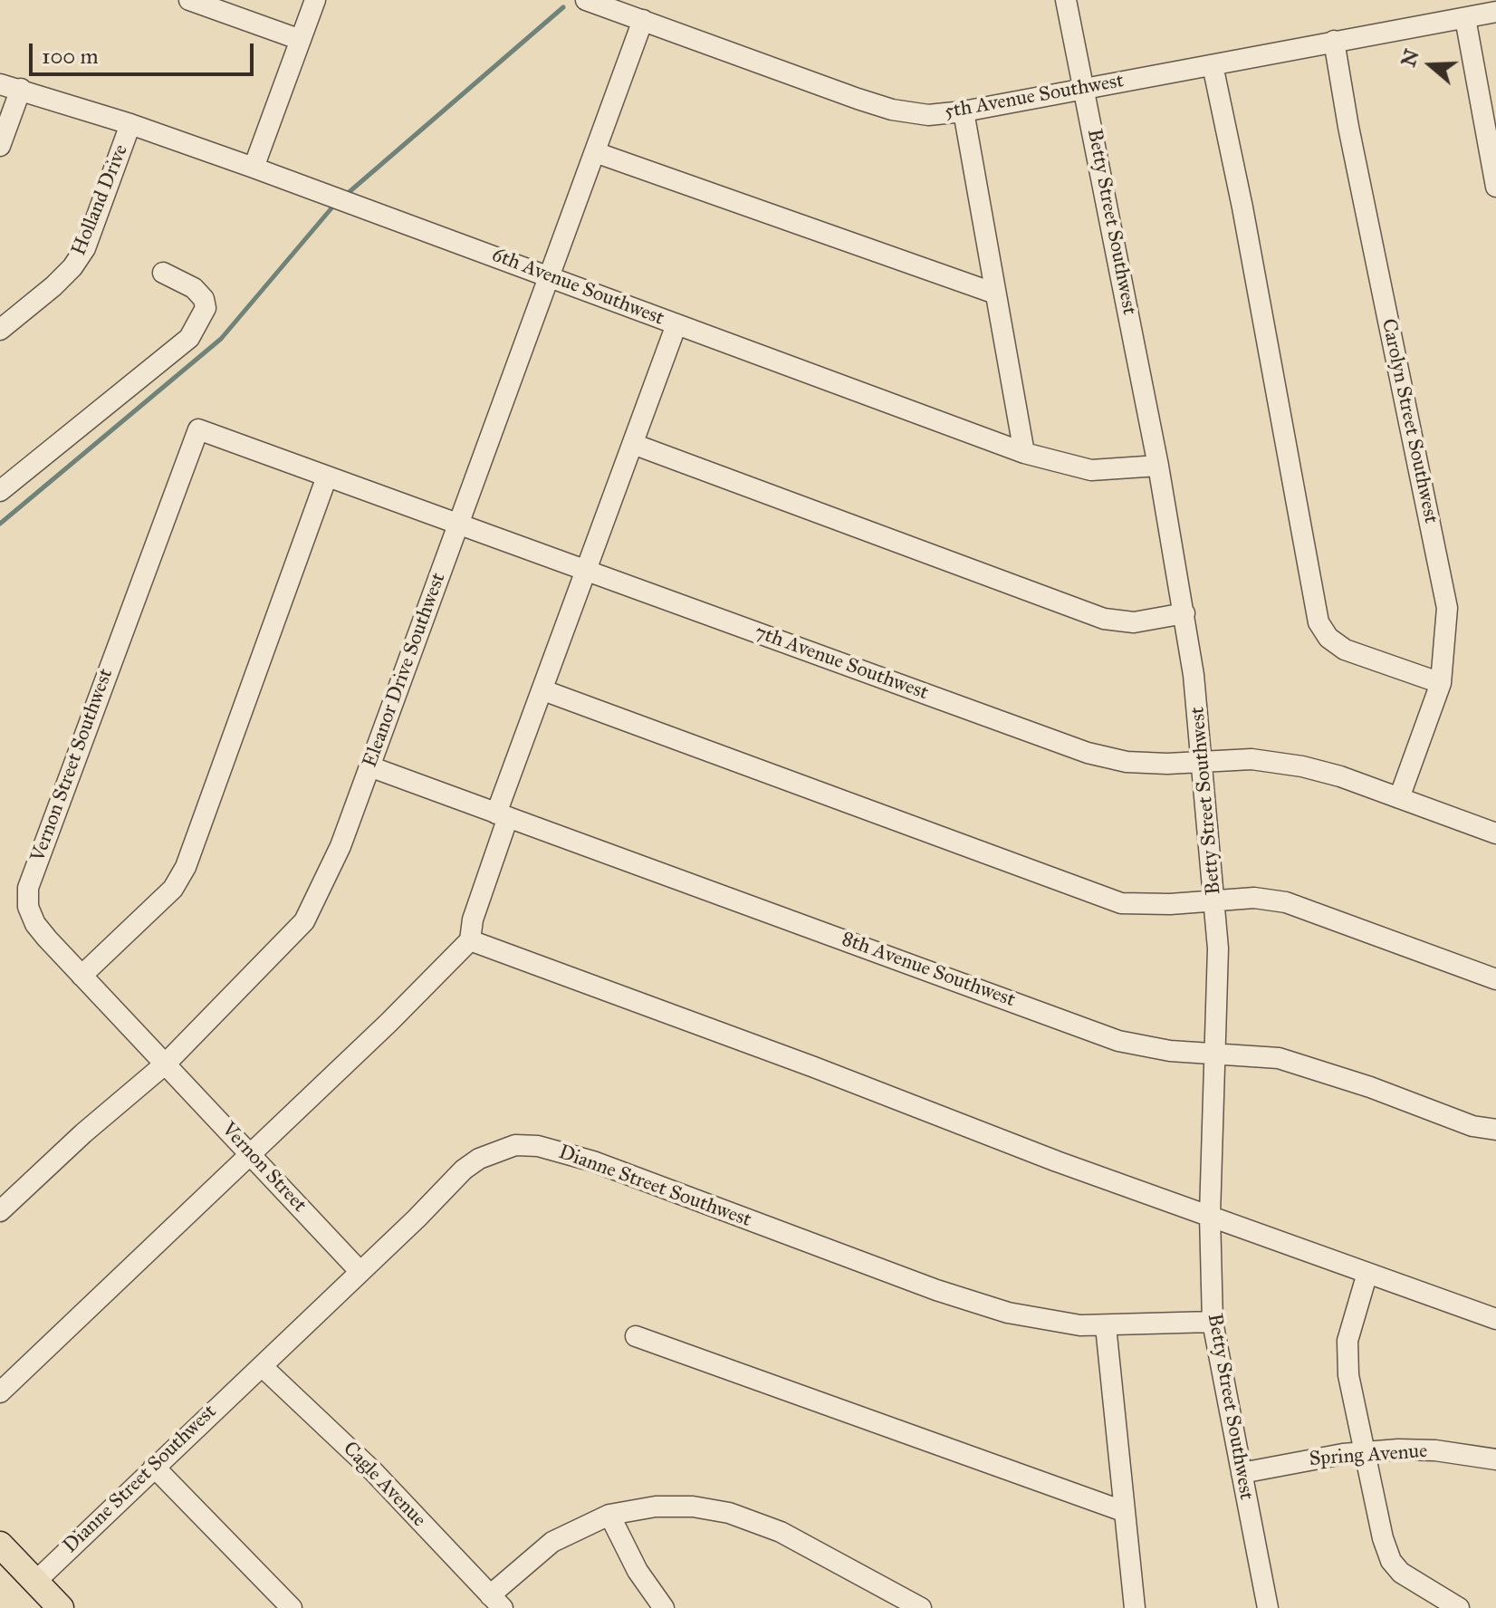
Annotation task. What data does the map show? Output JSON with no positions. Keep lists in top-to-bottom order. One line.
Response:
{"streets":{"street":["5th Avenue Southwest","Holland Drive","Betty Street Southwest","6th Avenue Southwest","Carolyn Street Southwest","7th Avenue Southwest","Eleanor Drive Southwest","Vernon Street Southwest","8th Avenue Southwest","Vernon Street","Dianne Street Southwest","Spring Avenue","Cagle Avenue"]},"crossings":[["5th Avenue Southwest","Betty Street Southwest"],["5th Avenue Southwest","Carolyn Street Southwest"],["5th Avenue Southwest","Eleanor Drive Southwest"],["Holland Drive","6th Avenue Southwest"],["Betty Street Southwest","6th Avenue Southwest"],["Betty Street Southwest","7th Avenue Southwest"],["Betty Street Southwest","8th Avenue Southwest"],["Betty Street Southwest","Dianne Street Southwest"],["Betty Street Southwest","Spring Avenue"],["6th Avenue Southwest","Eleanor Drive Southwest"],["Carolyn Street Southwest","7th Avenue Southwest"],["7th Avenue Southwest","Eleanor Drive Southwest"],["7th Avenue Southwest","Vernon Street Southwest"],["Eleanor Drive Southwest","Vernon Street Southwest"],["Eleanor Drive Southwest","8th Avenue Southwest"],["Eleanor Drive Southwest","Vernon Street"],["Vernon Street Southwest","Vernon Street"],["Vernon Street","Dianne Street Southwest"],["Dianne Street Southwest","Cagle Avenue"]],"scale_bar":"100 m","north":"left"}
